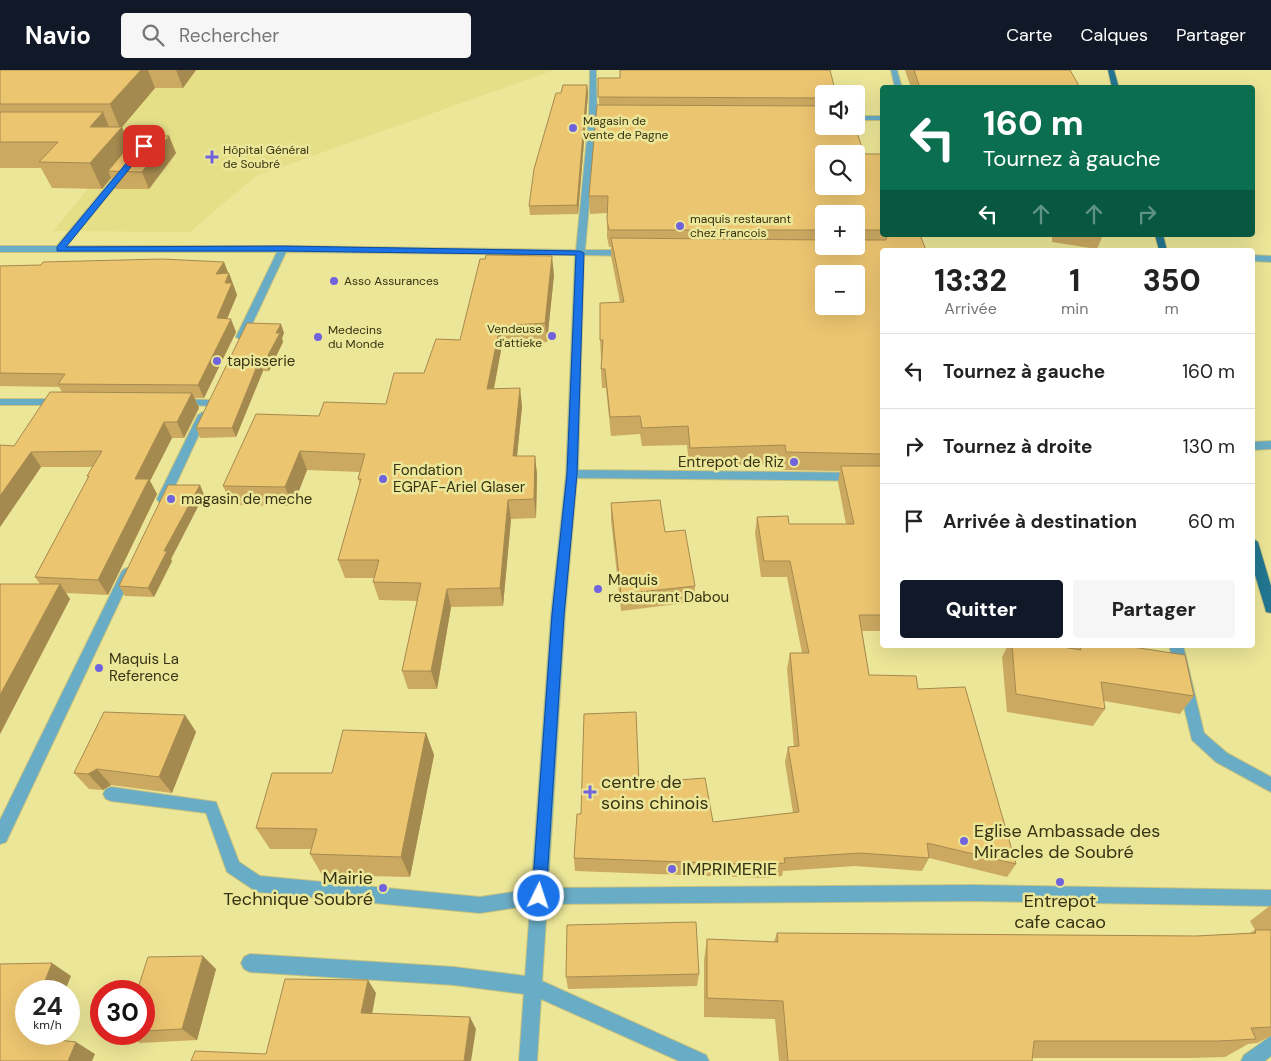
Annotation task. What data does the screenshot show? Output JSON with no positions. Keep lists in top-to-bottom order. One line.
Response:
{"places":{"other":["Magasin de vente de Pagne","maquis restaurant chez Francois","Asso Assurances","Vendeuse d'attieke","Medecins du Monde","tapisserie","Entrepot de Riz","Fondation EGPAF-Ariel Glaser","magasin de meche","Maquis restaurant Dabou","Maquis La Reference","Eglise Ambassade des Miracles de Soubré","IMPRIMERIE","Entrepot cafe cacao","Mairie Technique Soubré"],"health":["Hôpital Général de Soubré","centre de soins chinois"]},"page":{"header":"Navio","search":"Rechercher","nav":["Carte","Calques","Partager"],"map_buttons":["+","−"],"turn":["160 m","Tournez à gauche"],"eta":["13:32","Arrivée","1","min","350","m"],"list":[{"name":"Tournez à gauche","value":"160 m"},{"name":"Tournez à droite","value":"130 m"},{"name":"Arrivée à destination","value":"60 m"}],"buttons":["Quitter","Partager"],"speed":"24 km/h","limit":"30"}}
